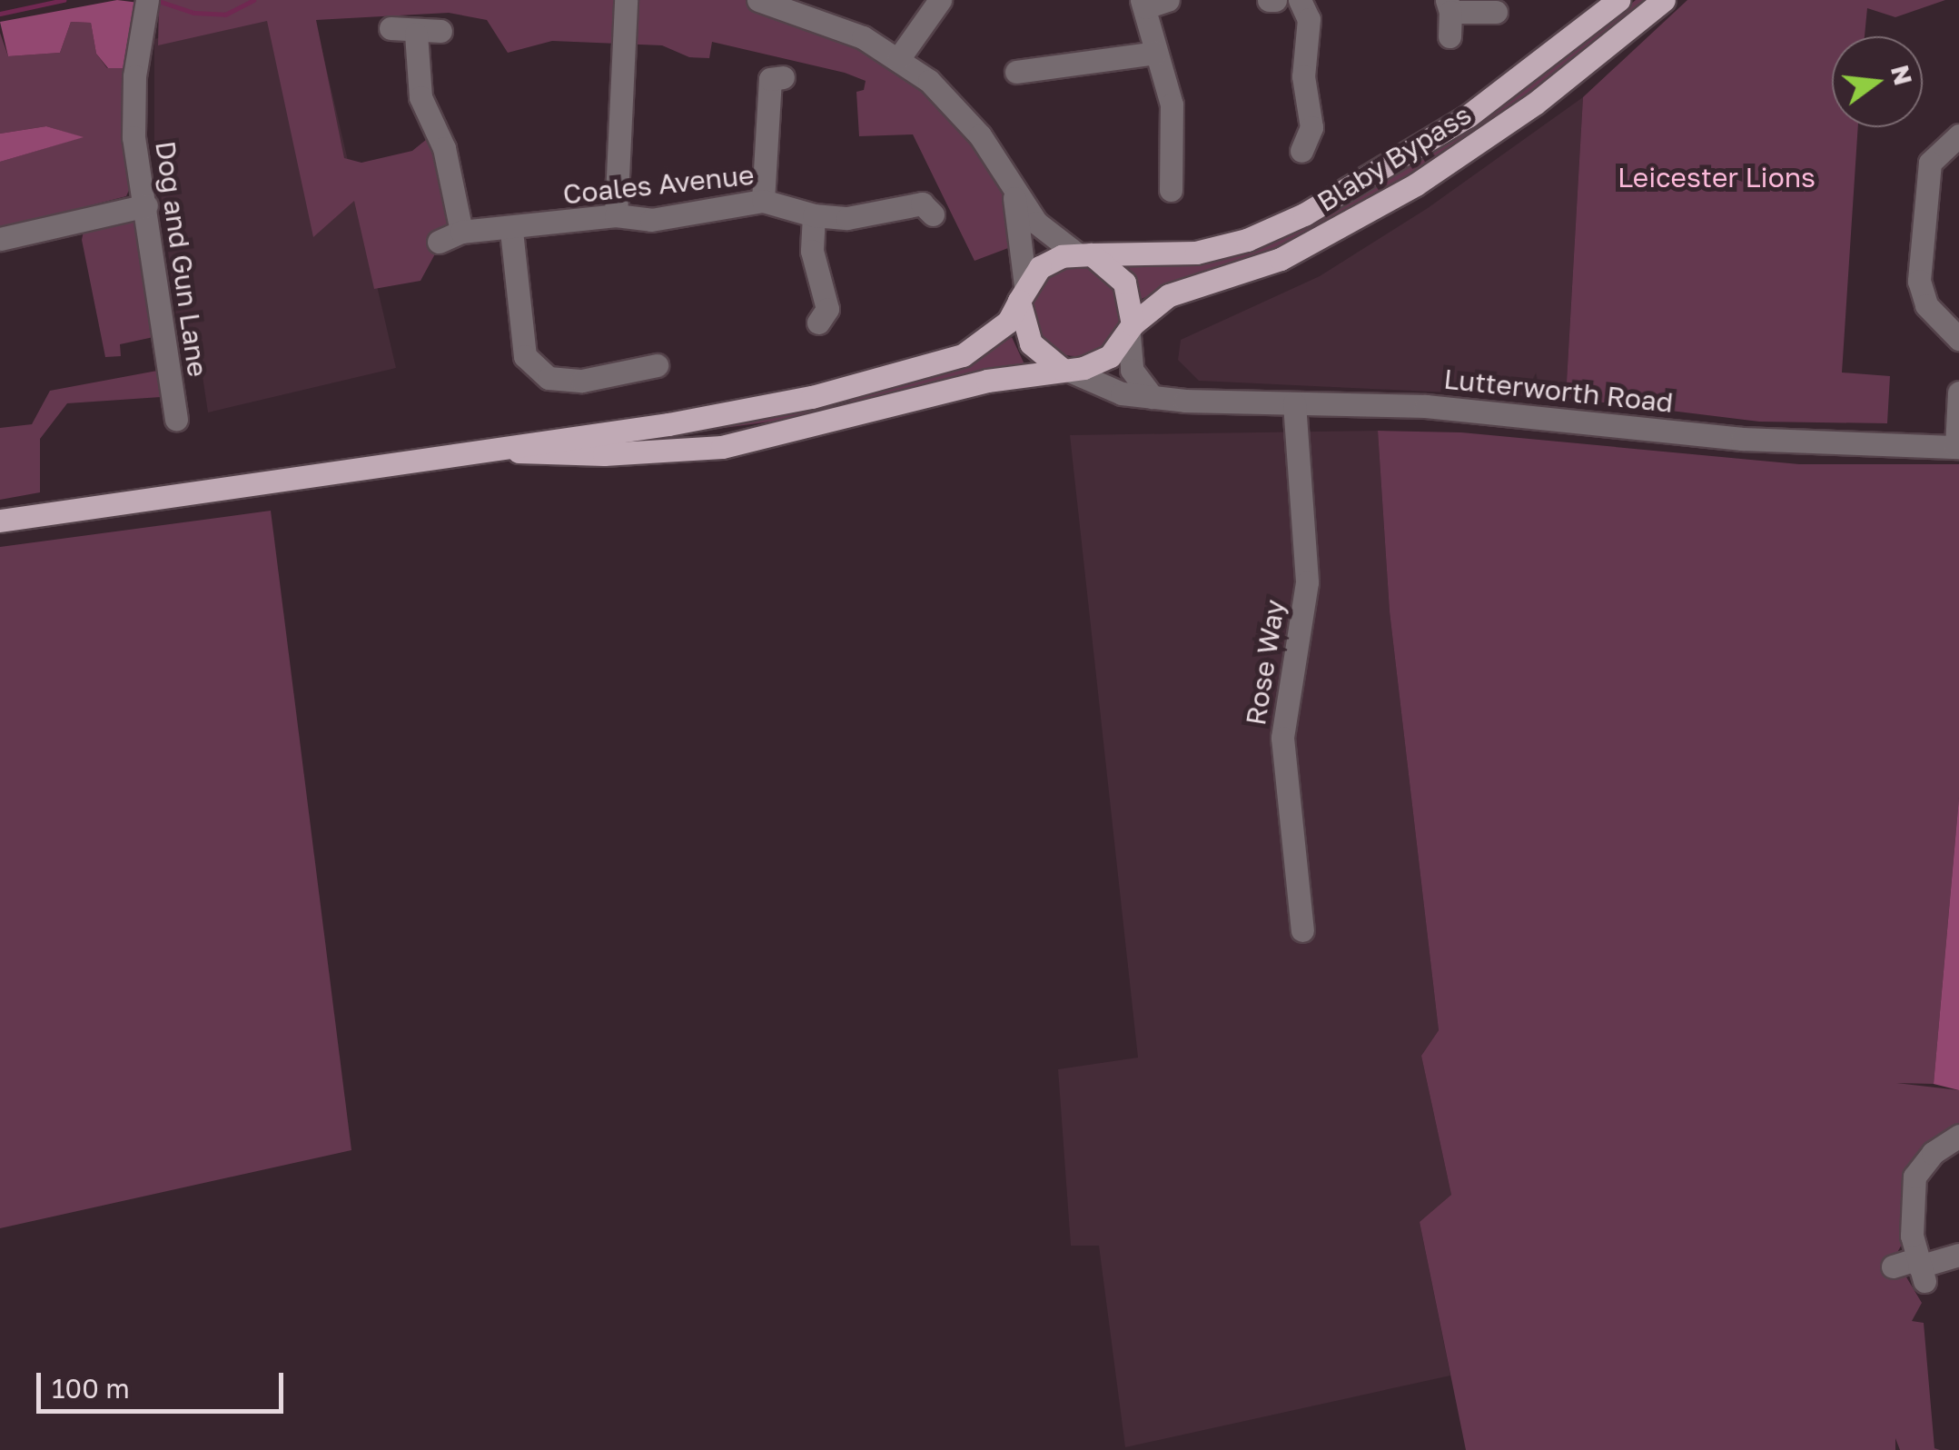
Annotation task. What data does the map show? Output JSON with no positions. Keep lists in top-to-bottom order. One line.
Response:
{"streets":{"main road":["Blaby Bypass"],"street":["Coales Avenue","Dog and Gun Lane","Lutterworth Road","Rose Way"]},"crossings":[["Blaby Bypass","Lutterworth Road"],["Lutterworth Road","Rose Way"]],"parks":["Leicester Lions"],"scale_bar":"100 m","north":"right"}
